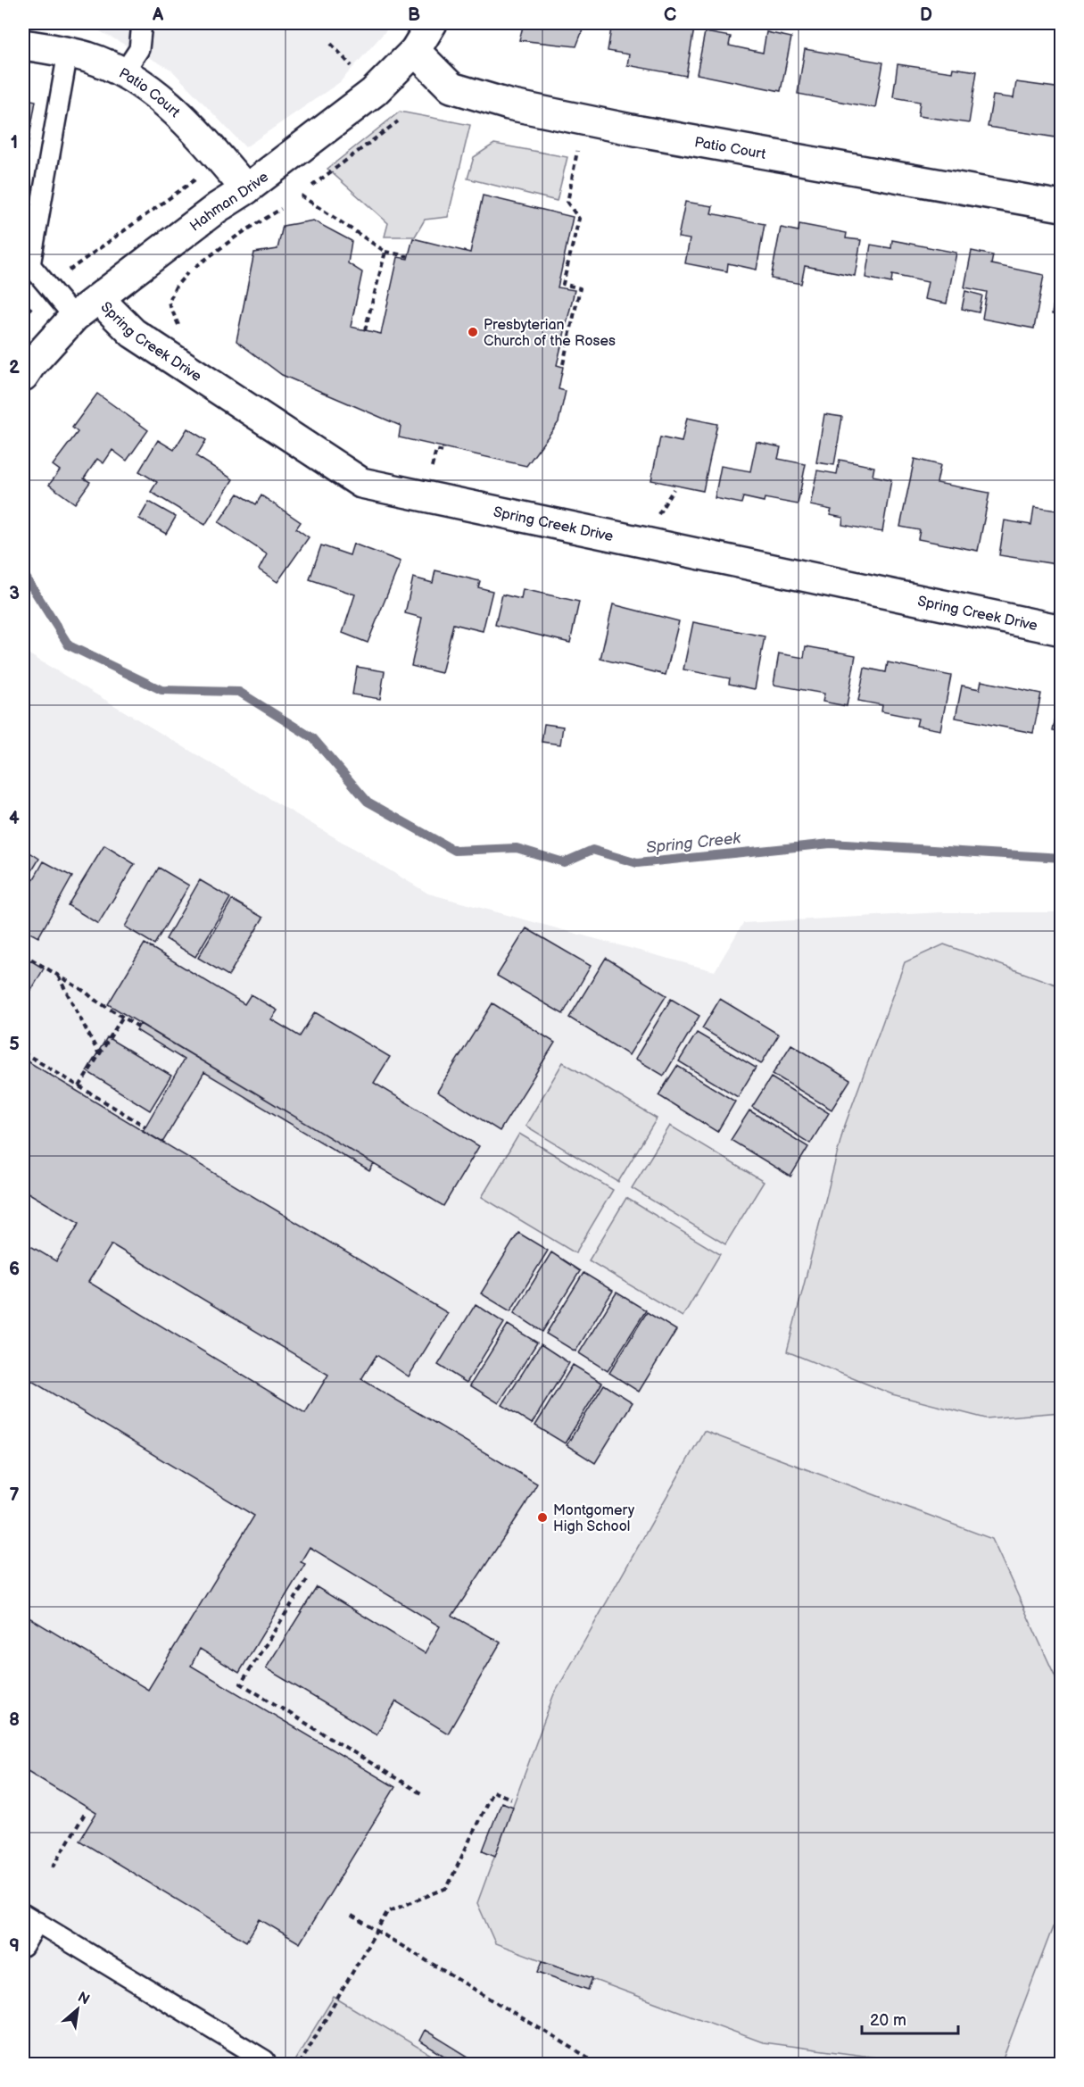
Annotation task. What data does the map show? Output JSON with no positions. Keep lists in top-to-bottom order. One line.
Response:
{"streets":{"street":["Patio Court","Hahman Drive","Spring Creek Drive"]},"crossings":[["Patio Court","Hahman Drive"],["Hahman Drive","Spring Creek Drive"]],"water":["Spring Creek"],"places":["Presbyterian Church of the Roses","Montgomery High School"],"scale_bar":"20 m","north":"top right","grid":{"columns":["A","B","C","D"],"rows":["1","2","3","4","5","6","7","8","9"]}}
